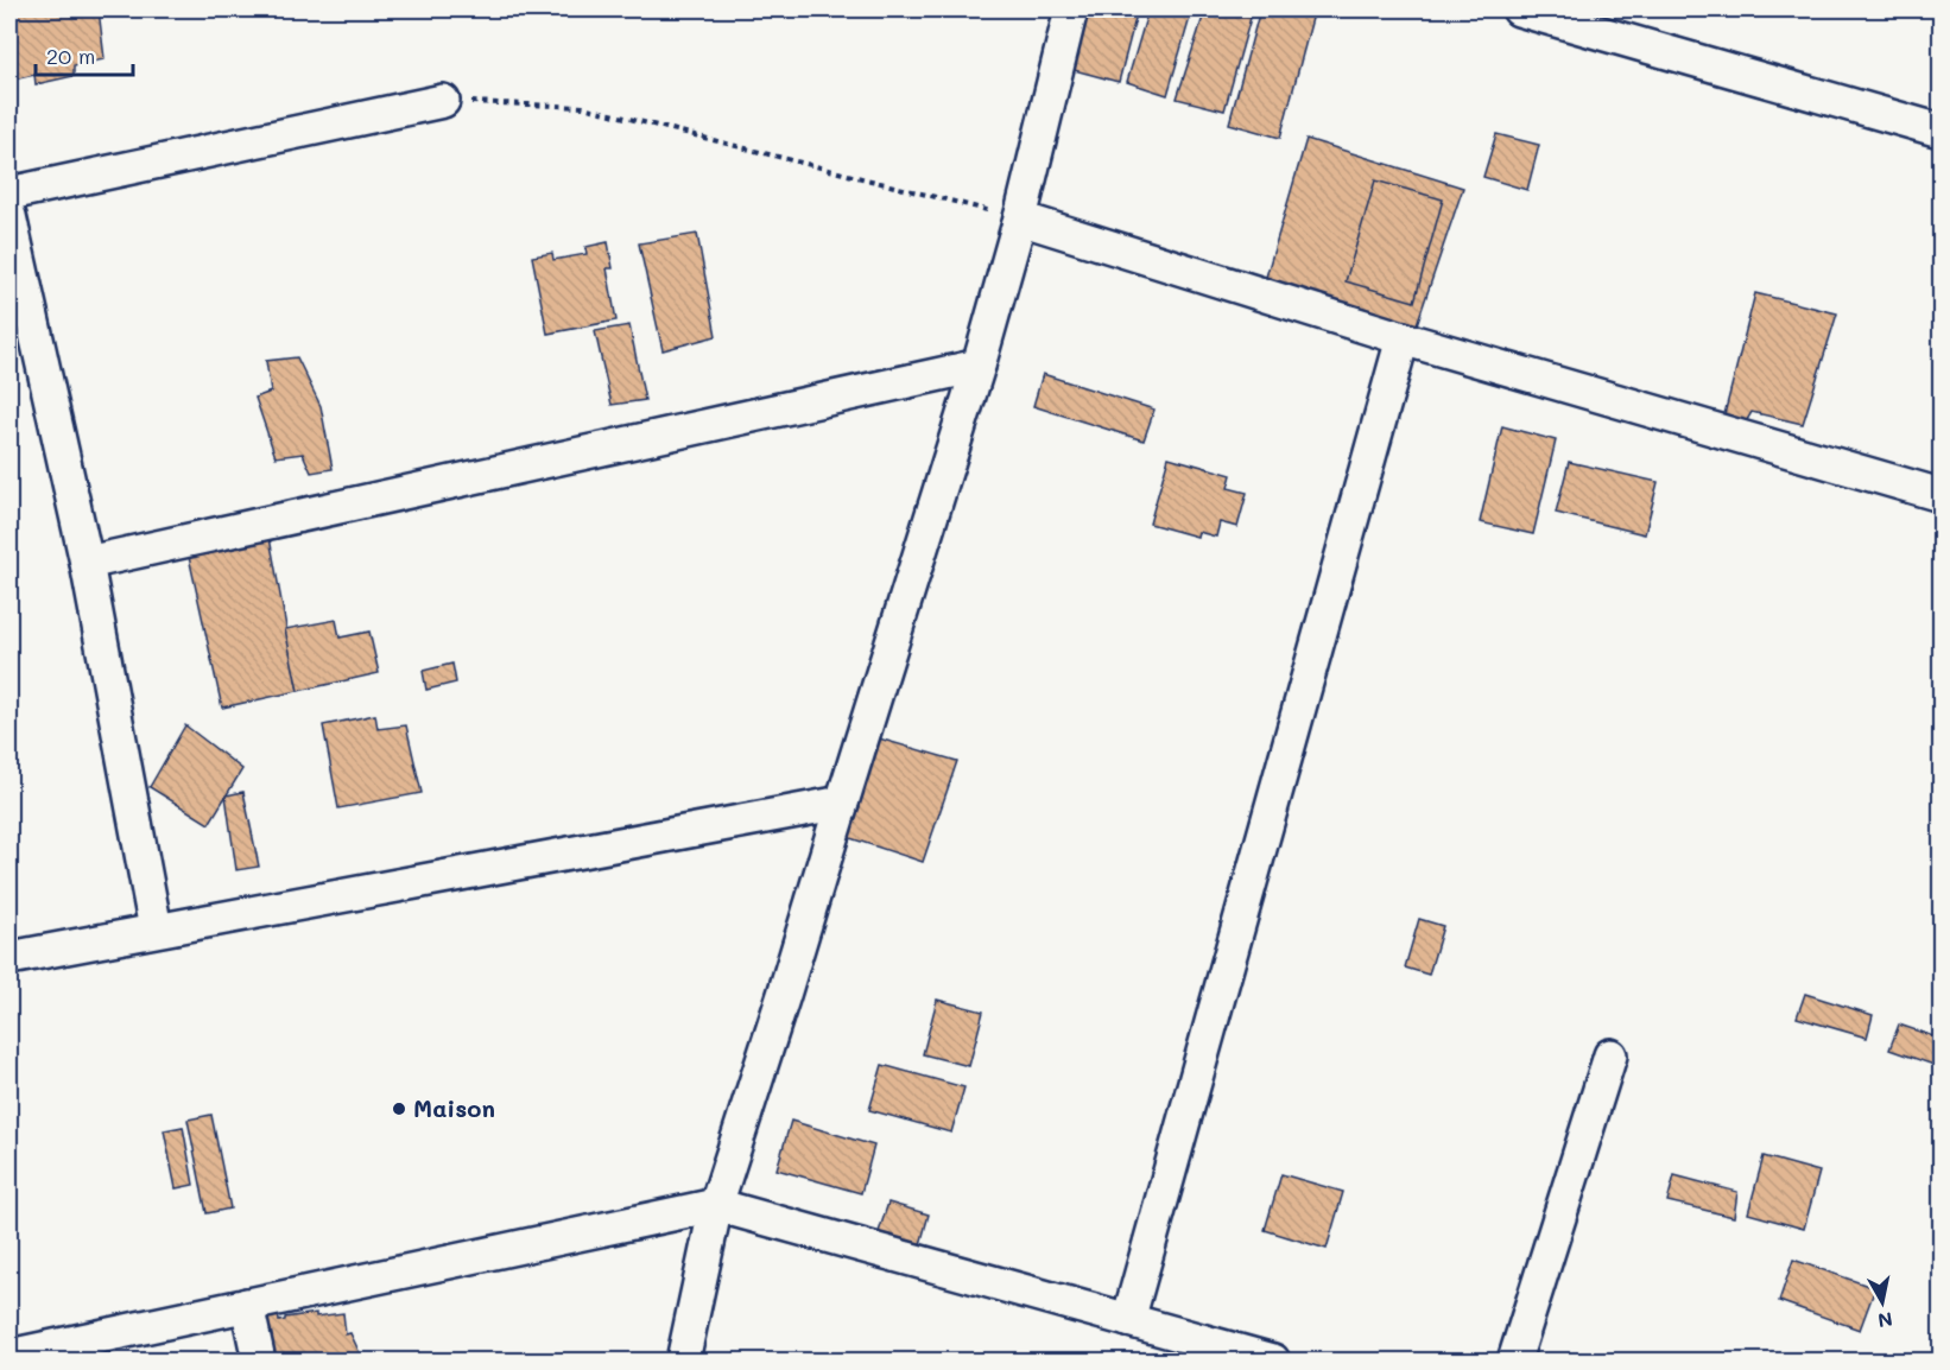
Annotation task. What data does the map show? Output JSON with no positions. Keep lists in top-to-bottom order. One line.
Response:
{"places":["Maison"],"scale_bar":"20 m","north":"bottom"}
